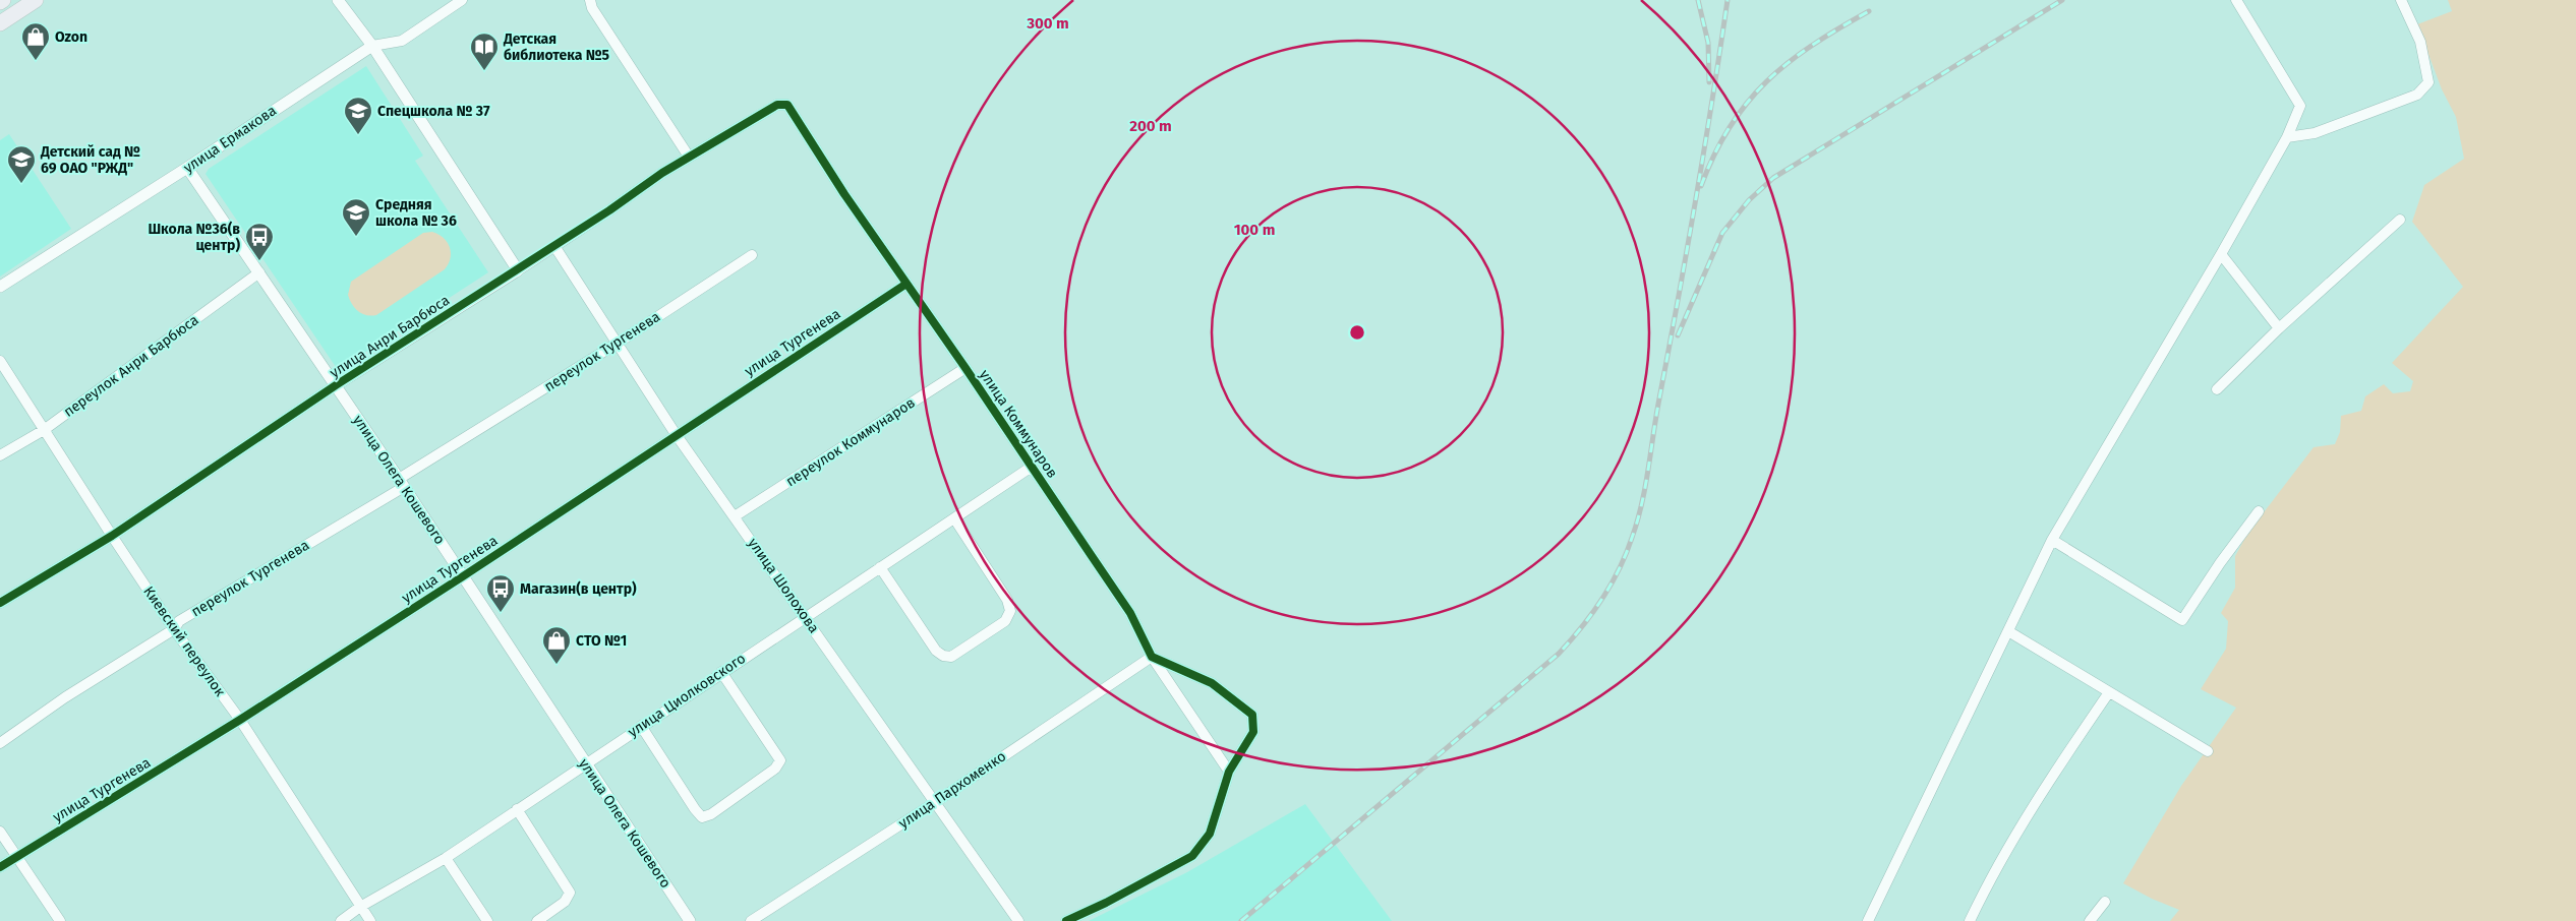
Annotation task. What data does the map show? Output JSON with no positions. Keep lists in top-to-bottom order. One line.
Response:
{"streets":{"street":["улица Ермакова","улица Анри Барбюса","улица Тургенева","переулок Тургенева","переулок Анри Барбюса","улица Коммунаров","переулок Коммунаров","улица Олега Кошевого","улица Шолохова","Киевский переулок","улица Циолковского","улица Пархоменко"]},"crossings":[["улица Ермакова","улица Олега Кошевого"],["улица Анри Барбюса","улица Коммунаров"],["улица Анри Барбюса","улица Олега Кошевого"],["улица Анри Барбюса","улица Шолохова"],["улица Анри Барбюса","Киевский переулок"],["улица Тургенева","улица Коммунаров"],["улица Тургенева","улица Олега Кошевого"],["улица Тургенева","улица Шолохова"],["улица Тургенева","Киевский переулок"],["переулок Тургенева","улица Олега Кошевого"],["переулок Тургенева","улица Шолохова"],["переулок Тургенева","Киевский переулок"],["переулок Анри Барбюса","улица Олега Кошевого"],["переулок Анри Барбюса","Киевский переулок"],["улица Коммунаров","переулок Коммунаров"],["улица Коммунаров","улица Циолковского"],["улица Коммунаров","улица Пархоменко"],["переулок Коммунаров","улица Шолохова"],["улица Олега Кошевого","улица Циолковского"],["улица Шолохова","улица Циолковского"],["улица Шолохова","улица Пархоменко"],["Киевский переулок","улица Циолковского"]],"places":{"shop":["Ozon","СТО №1"],"library":["Детская библиотека №5"],"school or university":["Спецшкола № 37","Детский сад № 69 ОАО \"РЖД\"","Средняя школа № 36"],"bus stop":["Школа №36(в центр)","Магазин(в центр)"]},"rings":["300 m","200 m","100 m"]}
